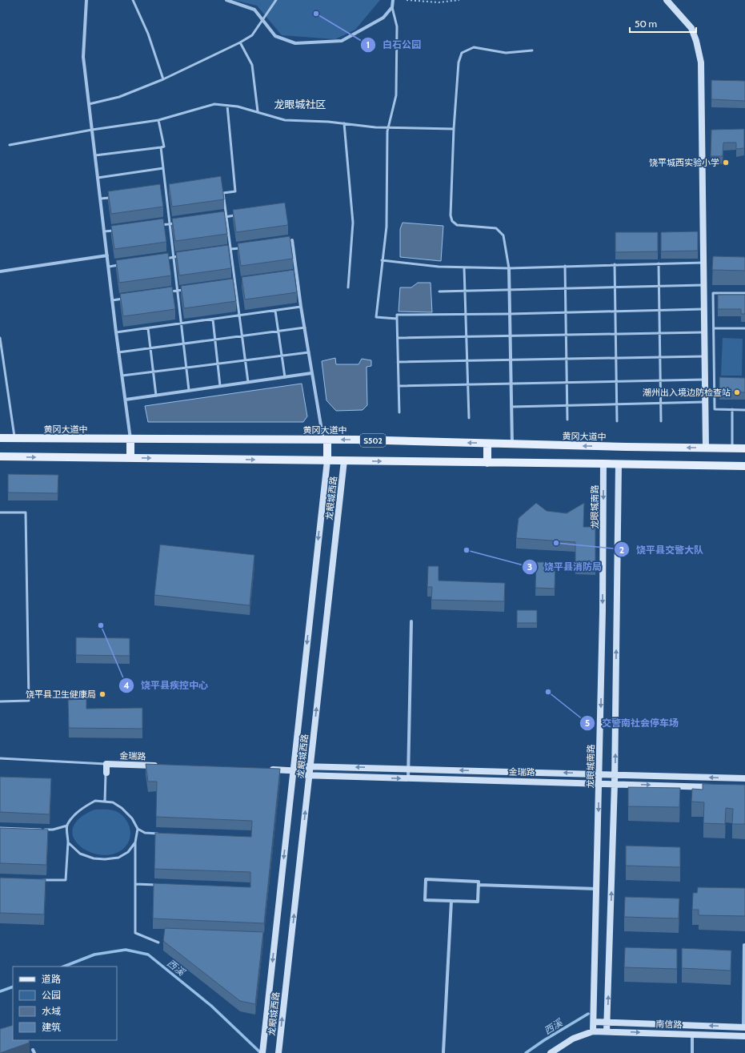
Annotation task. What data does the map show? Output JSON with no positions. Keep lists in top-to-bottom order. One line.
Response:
{"streets":{"main road":["黄冈大道中","S502","龙眼城西路","龙眼城南路","金瑞路","南信路"]},"crossings":[["龙眼城南路","金瑞路"],["龙眼城南路","南信路"]],"districts":["龙眼城社区"],"water":["西溪"],"places":["白石公园","饶平城西实验小学","潮州出入境边防检查站","饶平县交警大队","饶平县消防局","饶平县疾控中心","交警南社会停车场","饶平县卫生健康局"],"legend":["道路","公园","水域","建筑"],"scale_bar":"50 m"}
